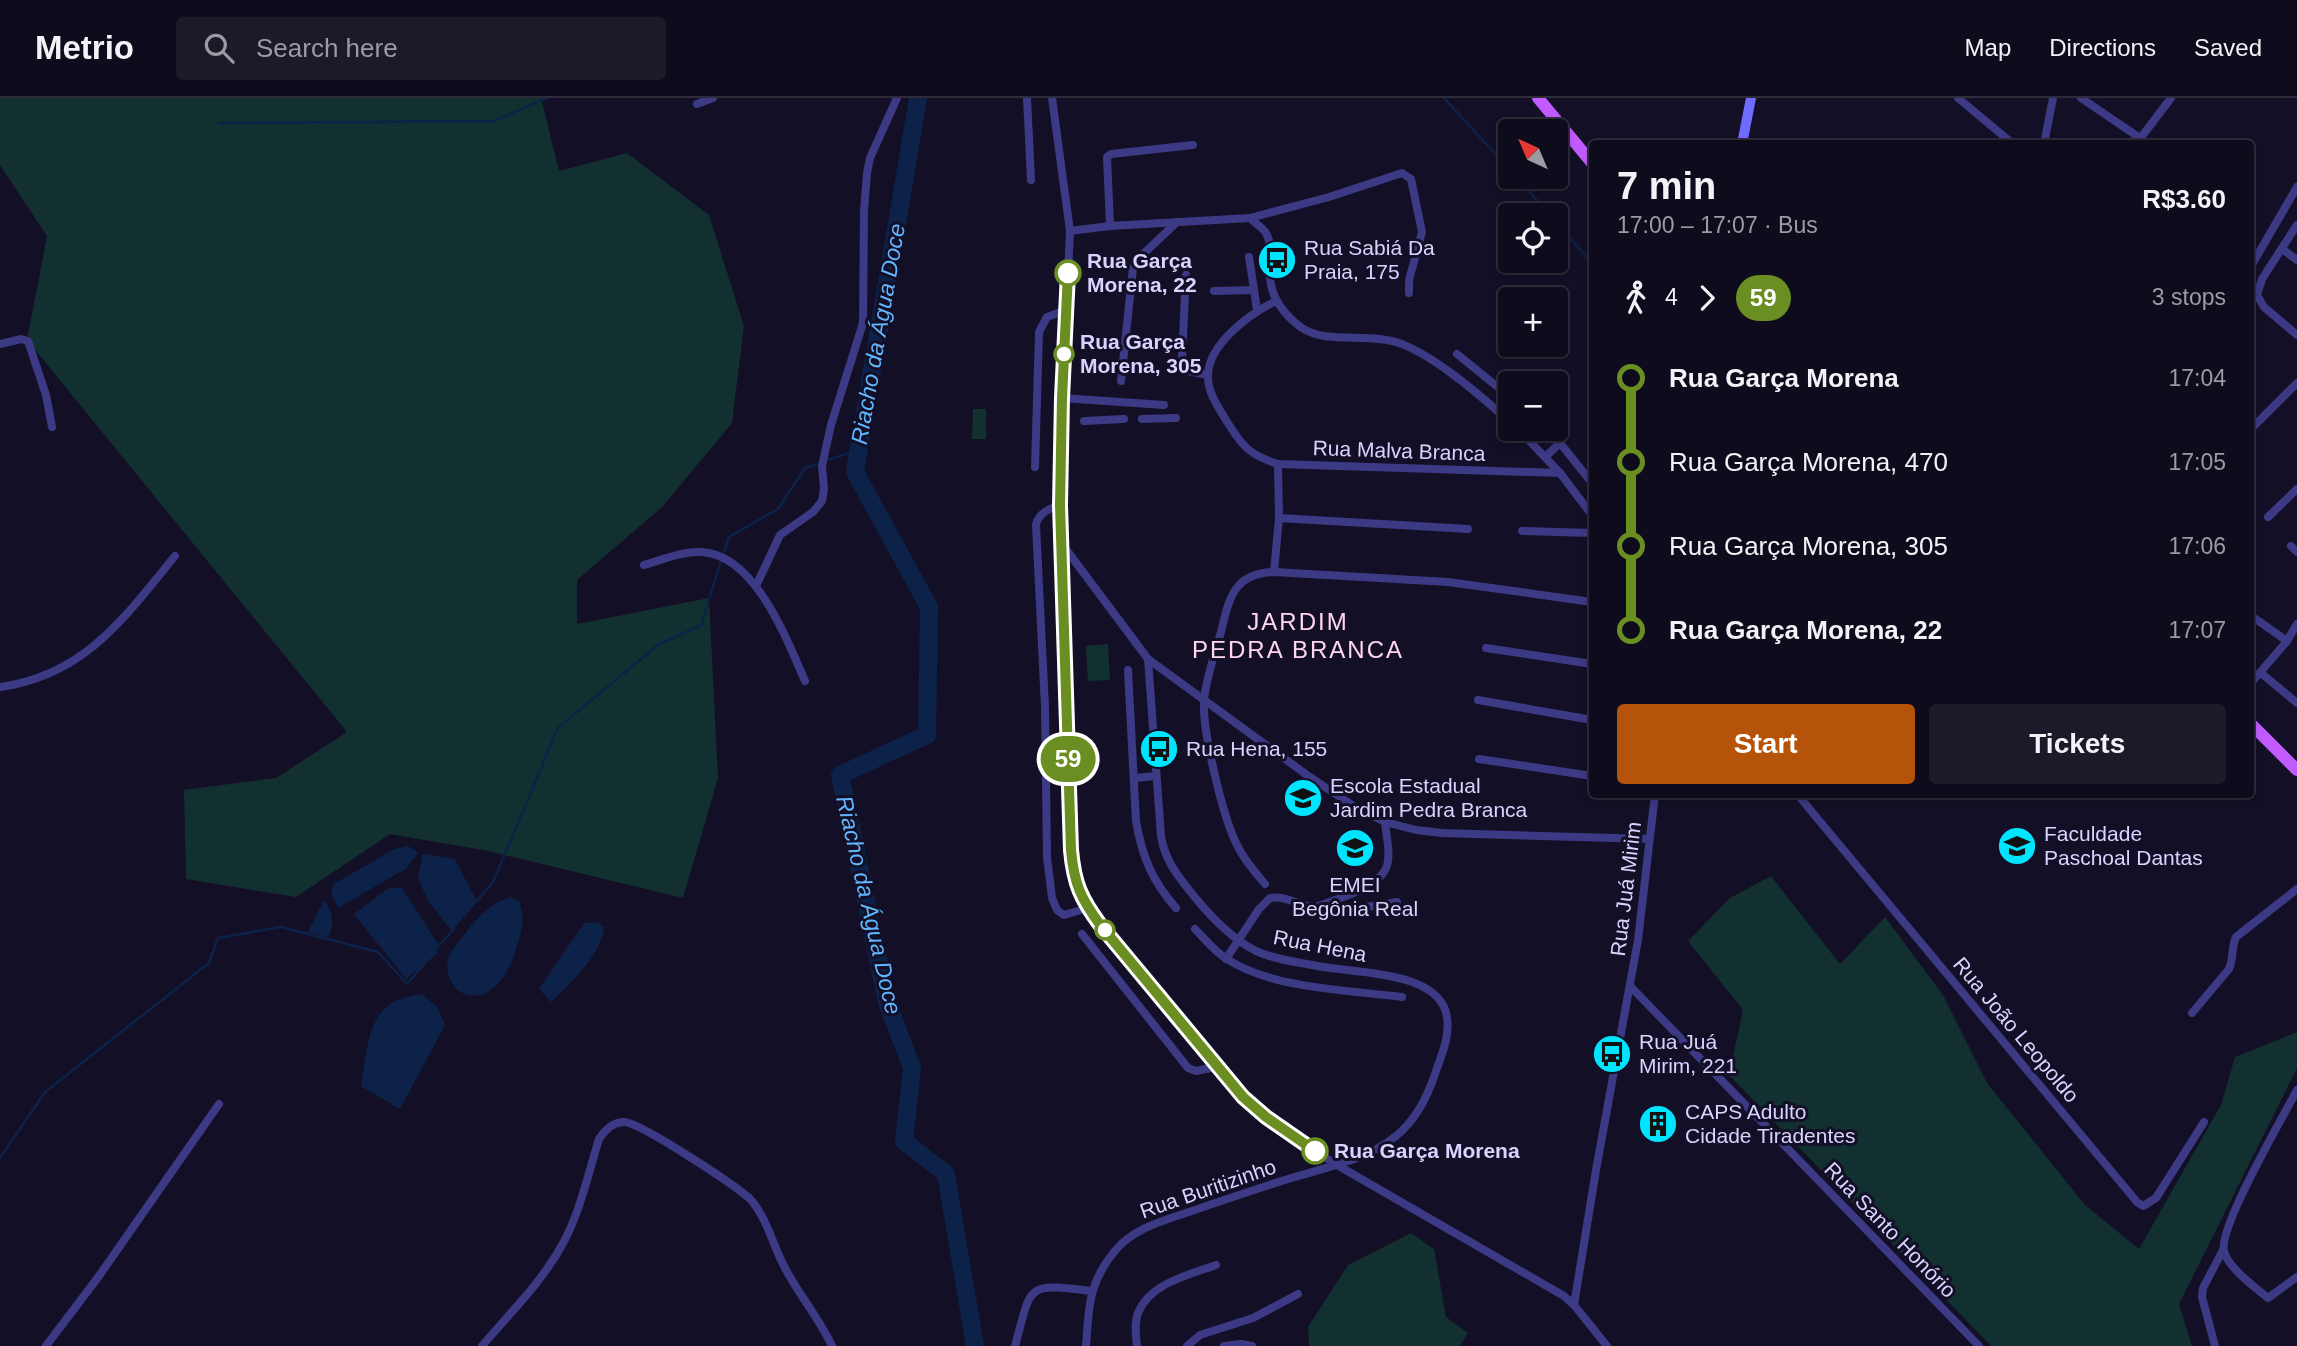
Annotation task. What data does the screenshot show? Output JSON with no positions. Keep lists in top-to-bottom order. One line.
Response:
{"streets":{"street":["Rua Malva Branca","Rua Juá Mirim","Rua Hena","Rua João Leopoldo","Rua Buritizinho","Rua Santo Honório"]},"crossings":[["Rua Juá Mirim","Rua Santo Honório"],["Rua Hena","Rua Buritizinho"]],"districts":["JARDIM PEDRA BRANCA"],"water":["Riacho da Água Doce"],"places":{"bus stop":["Rua Sabiá Da Praia, 175","Rua Hena, 155","Rua Juá Mirim, 221"],"other":["Rua Garça Morena, 22","Rua Garça Morena, 305","Rua Garça Morena"],"school or university":["Escola Estadual Jardim Pedra Branca","Faculdade Paschoal Dantas","EMEI Begônia Real"],"building":["CAPS Adulto Cidade Tiradentes"]},"lines":["bus line 59"],"north":"top left","page":{"header":"Metrio","search":"Search here","nav":["Map","Directions","Saved"],"on_map":"59","map_buttons":["+","−"],"heading":["7 min","17:00 – 17:07 · Bus","R$3.60"],"legs":["4","59","3 stops"],"list":[{"name":"Rua Garça Morena","value":"17:04"},{"name":"Rua Garça Morena, 470","value":"17:05"},{"name":"Rua Garça Morena, 305","value":"17:06"},{"name":"Rua Garça Morena, 22","value":"17:07"}],"buttons":["Start","Tickets"]}}
